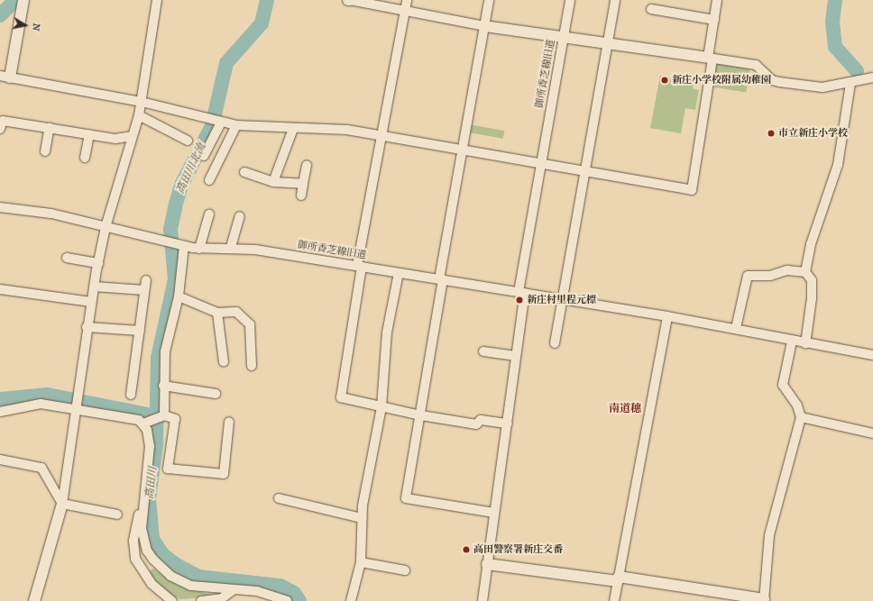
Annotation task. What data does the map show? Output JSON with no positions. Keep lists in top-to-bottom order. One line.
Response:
{"streets":{"street":["御所香芝線旧道"]},"districts":["南道穗"],"water":["高田川北流","高田川"],"places":["新庄小学校附属幼稚園","市立新庄小学校","新庄村里程元標","高田警察署新庄交番"],"north":"right"}
